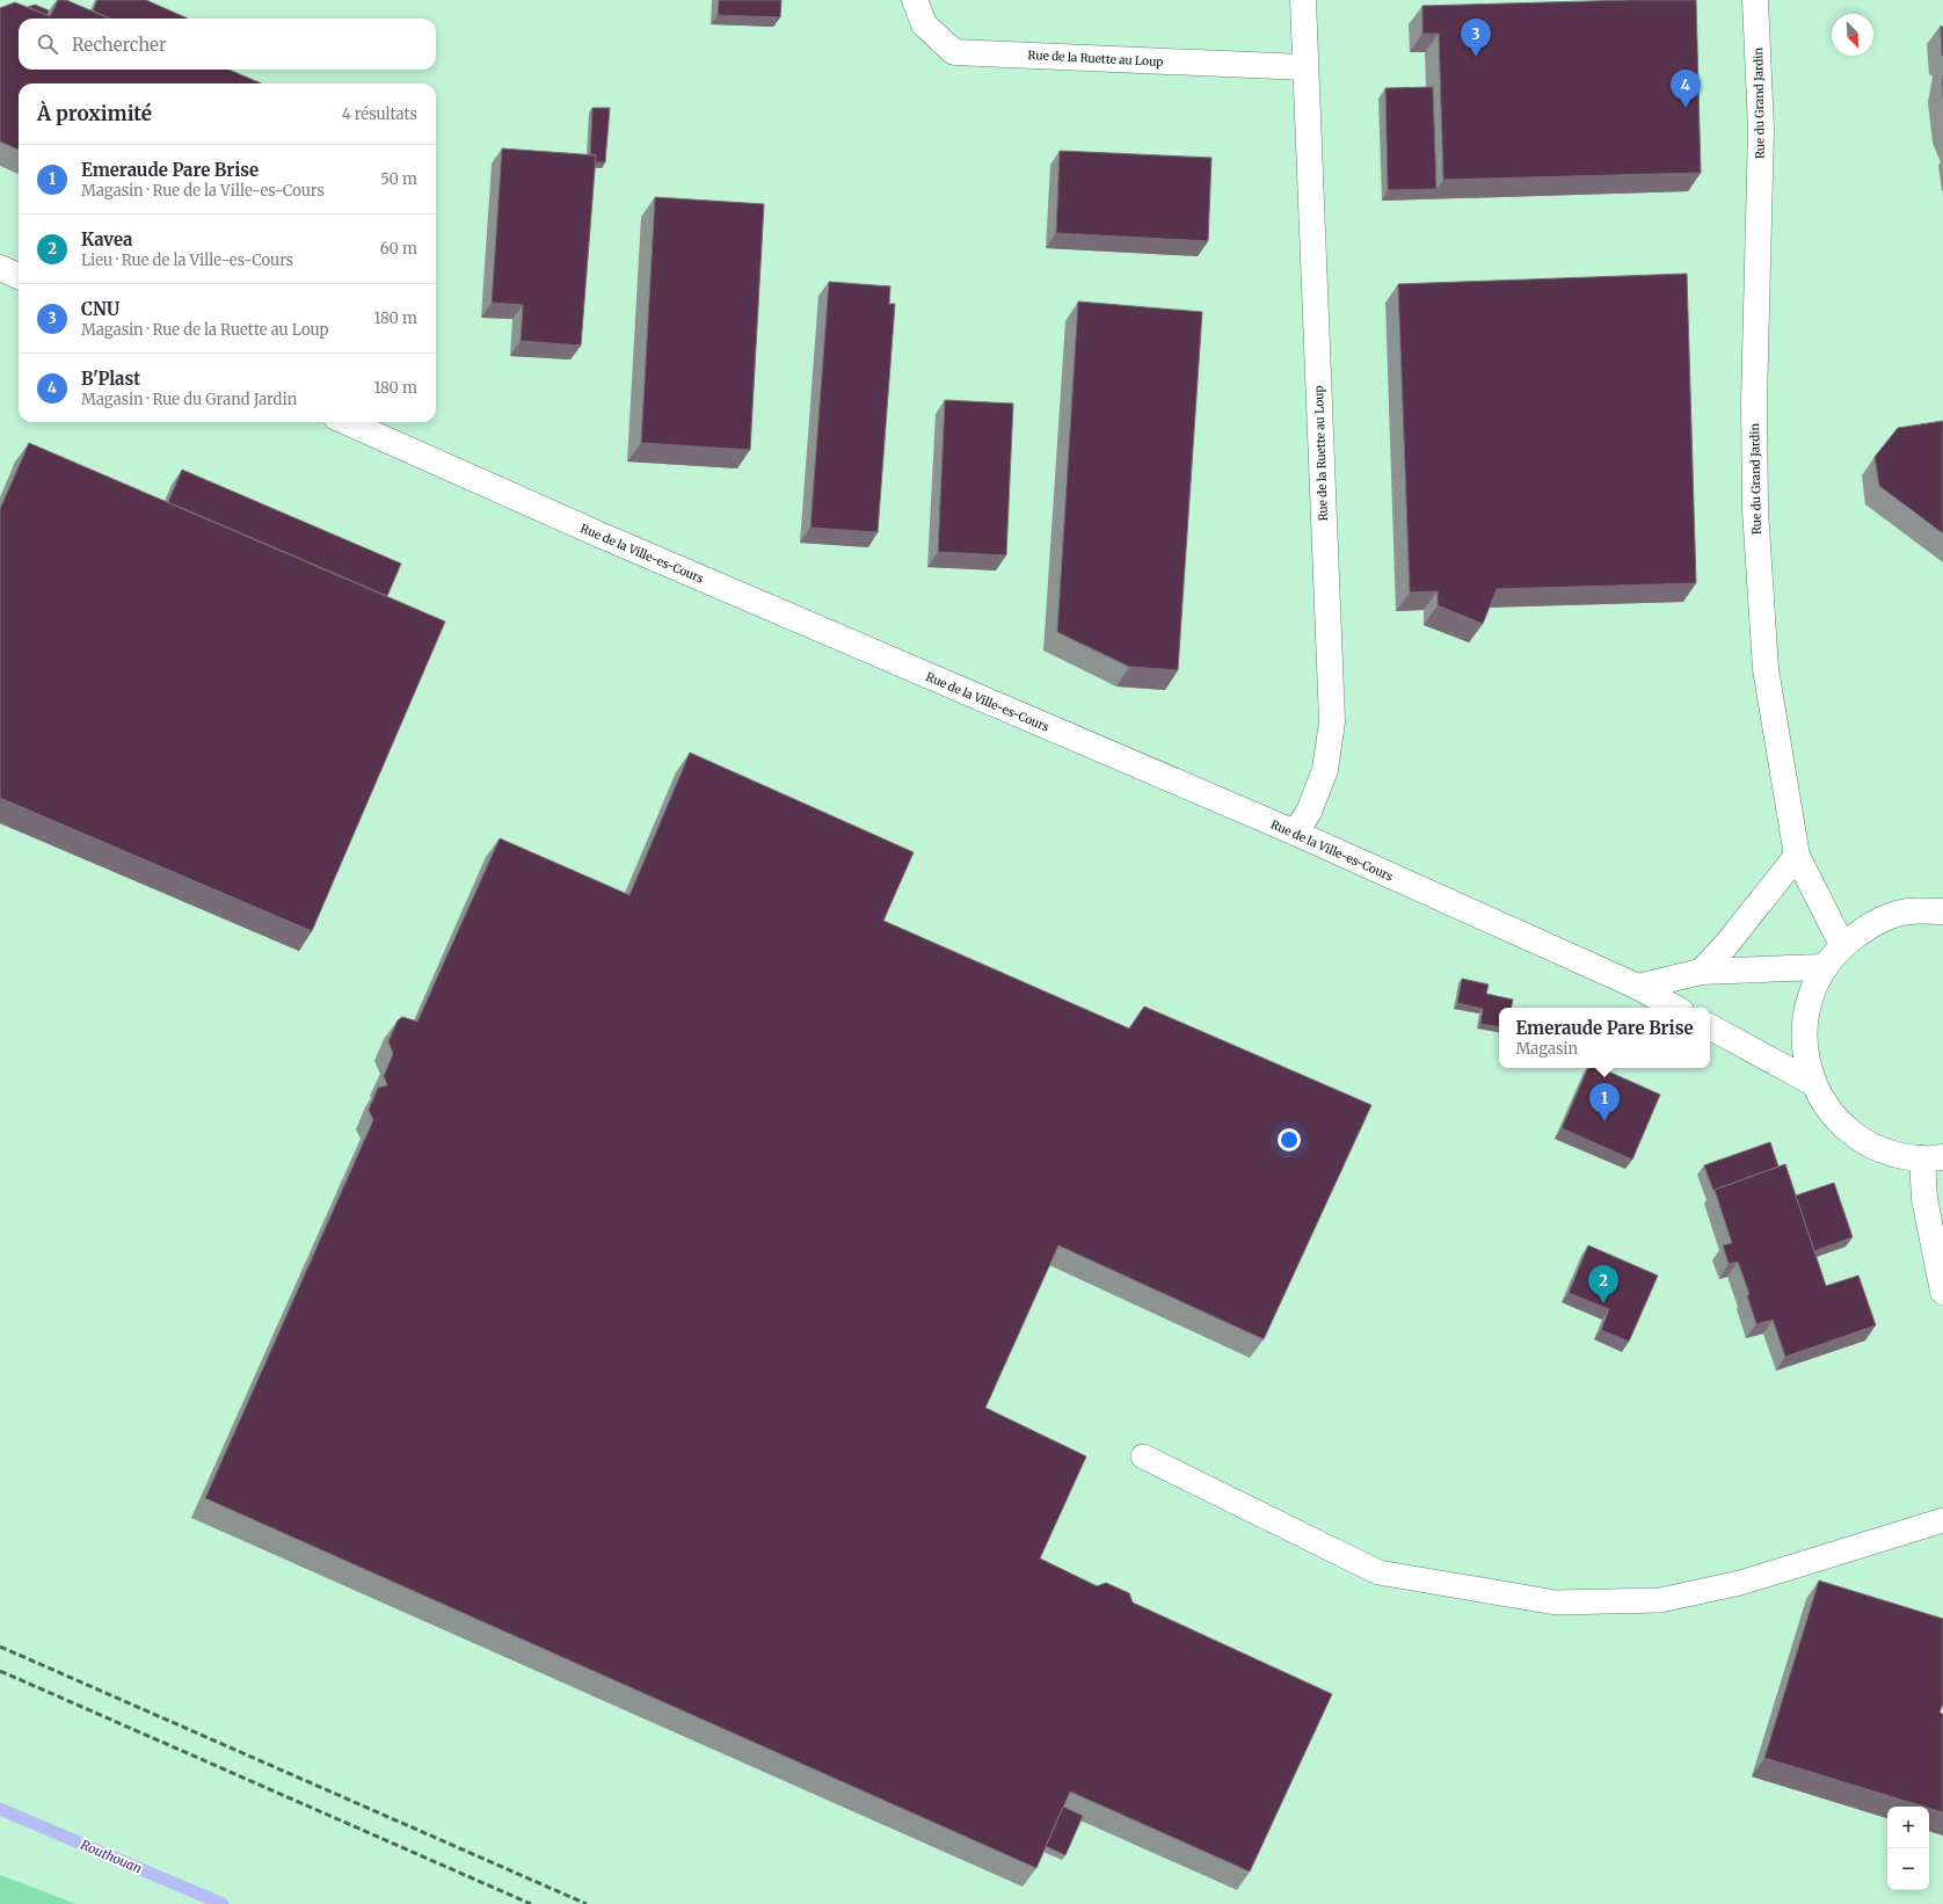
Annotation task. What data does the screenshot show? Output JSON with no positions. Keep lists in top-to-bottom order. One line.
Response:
{"streets":{"street":["Rue de la Ruette au Loup","Rue du Grand Jardin","Rue de la Ville-es-Cours"]},"crossings":[["Rue de la Ruette au Loup","Rue de la Ville-es-Cours"]],"water":["Routhouan"],"north":"bottom right","page":{"pins":["3","4","1","2"],"search":"Rechercher","heading":["À proximité","4 résultats"],"list":[{"mark":"1","name":"Emeraude Pare Brise","note":"Magasin · Rue de la Ville-es-Cours","value":"50 m"},{"mark":"2","name":"Kavea","note":"Lieu · Rue de la Ville-es-Cours","value":"60 m"},{"mark":"3","name":"CNU","note":"Magasin · Rue de la Ruette au Loup","value":"180 m"},{"mark":"4","name":"B'Plast","note":"Magasin · Rue du Grand Jardin","value":"180 m"}],"popup":["Emeraude Pare Brise","Magasin"],"map_buttons":["+","−"]}}
